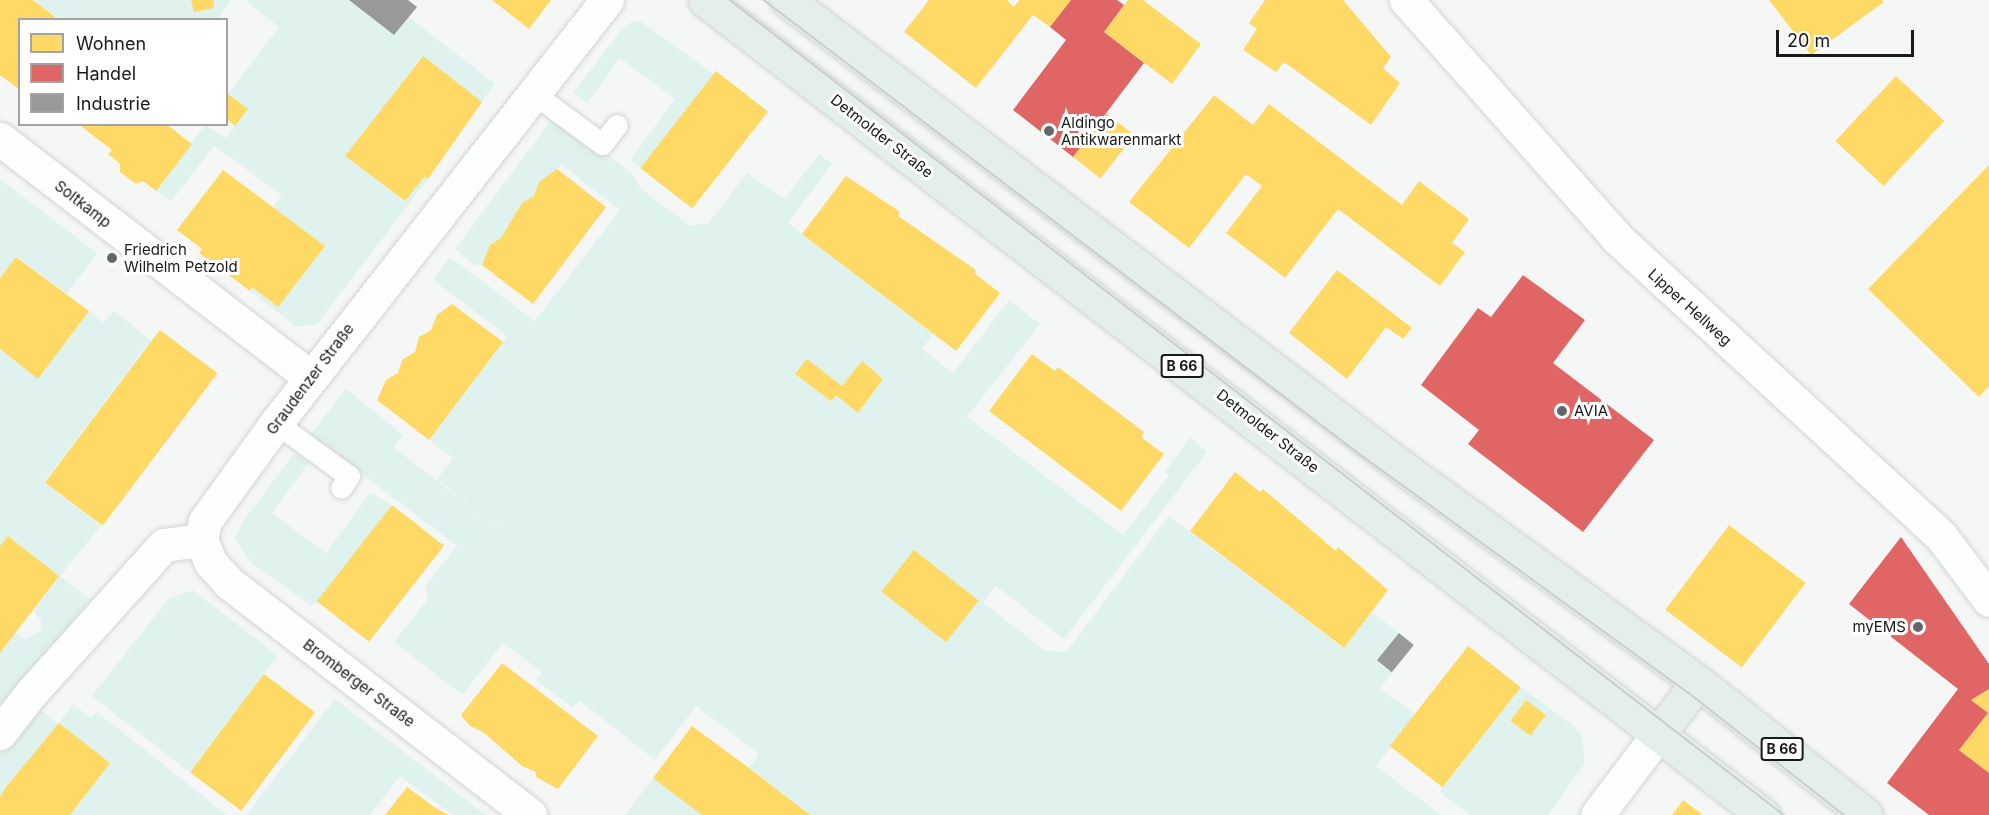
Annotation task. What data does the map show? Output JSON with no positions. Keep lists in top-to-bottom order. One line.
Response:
{"streets":{"main road":["Detmolder Straße","B 66"],"street":["Soltkamp","Lipper Hellweg","Graudenzer Straße","Bromberger Straße"]},"crossings":[["Soltkamp","Graudenzer Straße"],["Graudenzer Straße","Bromberger Straße"]],"places":["Aldingo Antikwarenmarkt","Friedrich Wilhelm Petzold","AVIA","myEMS"],"legend":["Wohnen","Handel","Industrie"],"scale_bar":"20 m"}
